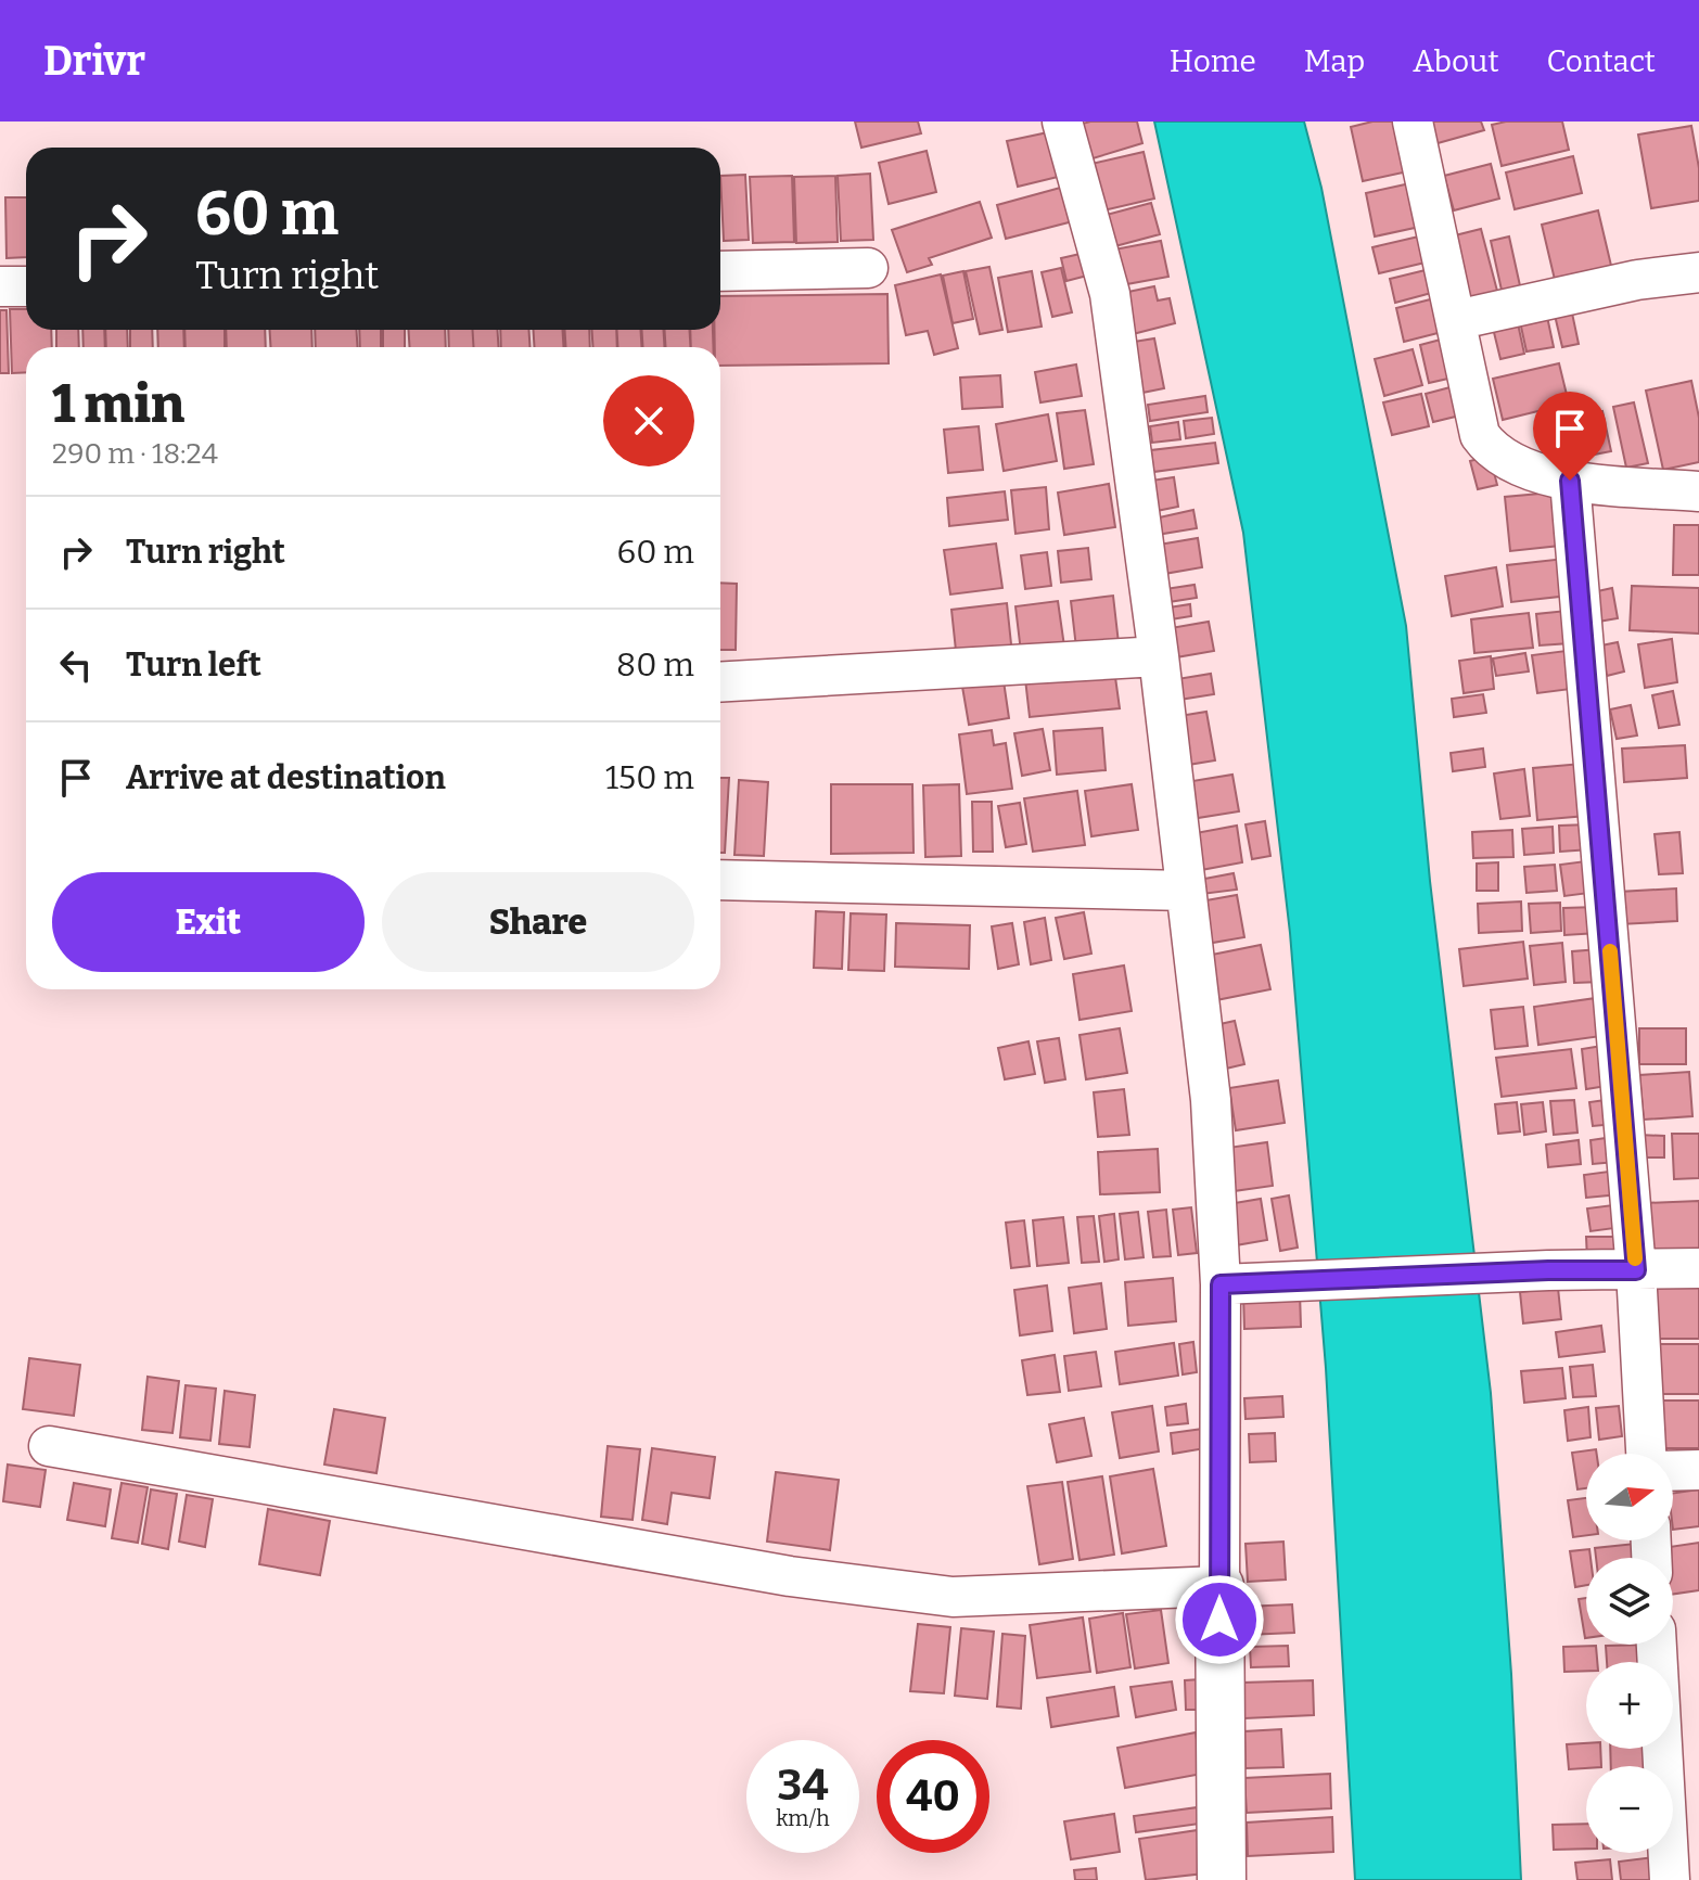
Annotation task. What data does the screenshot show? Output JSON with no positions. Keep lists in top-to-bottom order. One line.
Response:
{"north":"right","page":{"header":"Drivr","nav":["Home","Map","About","Contact"],"turn":["60 m","Turn right"],"heading":["1 min","290 m · 18:24"],"list":[{"name":"Turn right","value":"60 m"},{"name":"Turn left","value":"80 m"},{"name":"Arrive at destination","value":"150 m"}],"buttons":["Exit","Share"],"map_buttons":["+","−"],"speed":"34 km/h","limit":"40"}}
